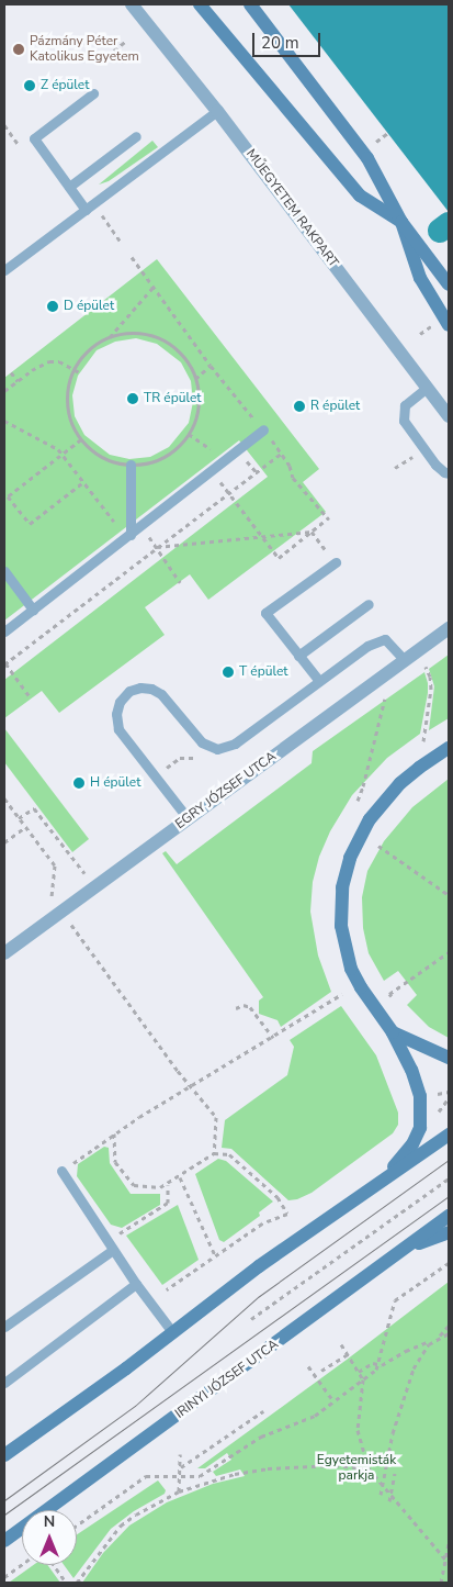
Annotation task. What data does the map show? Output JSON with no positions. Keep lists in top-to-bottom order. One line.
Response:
{"streets":{"main road":["IRINYI JÓZSEF UTCA"],"street":["MŰEGYETEM RAKPART","EGRY JÓZSEF UTCA"]},"parks":["Egyetemisták parkja"],"places":["Pázmány Péter Katolikus Egyetem","Z épület","D épület","TR épület","R épület","T épület","H épület"],"scale_bar":"20 m","north":"top"}
